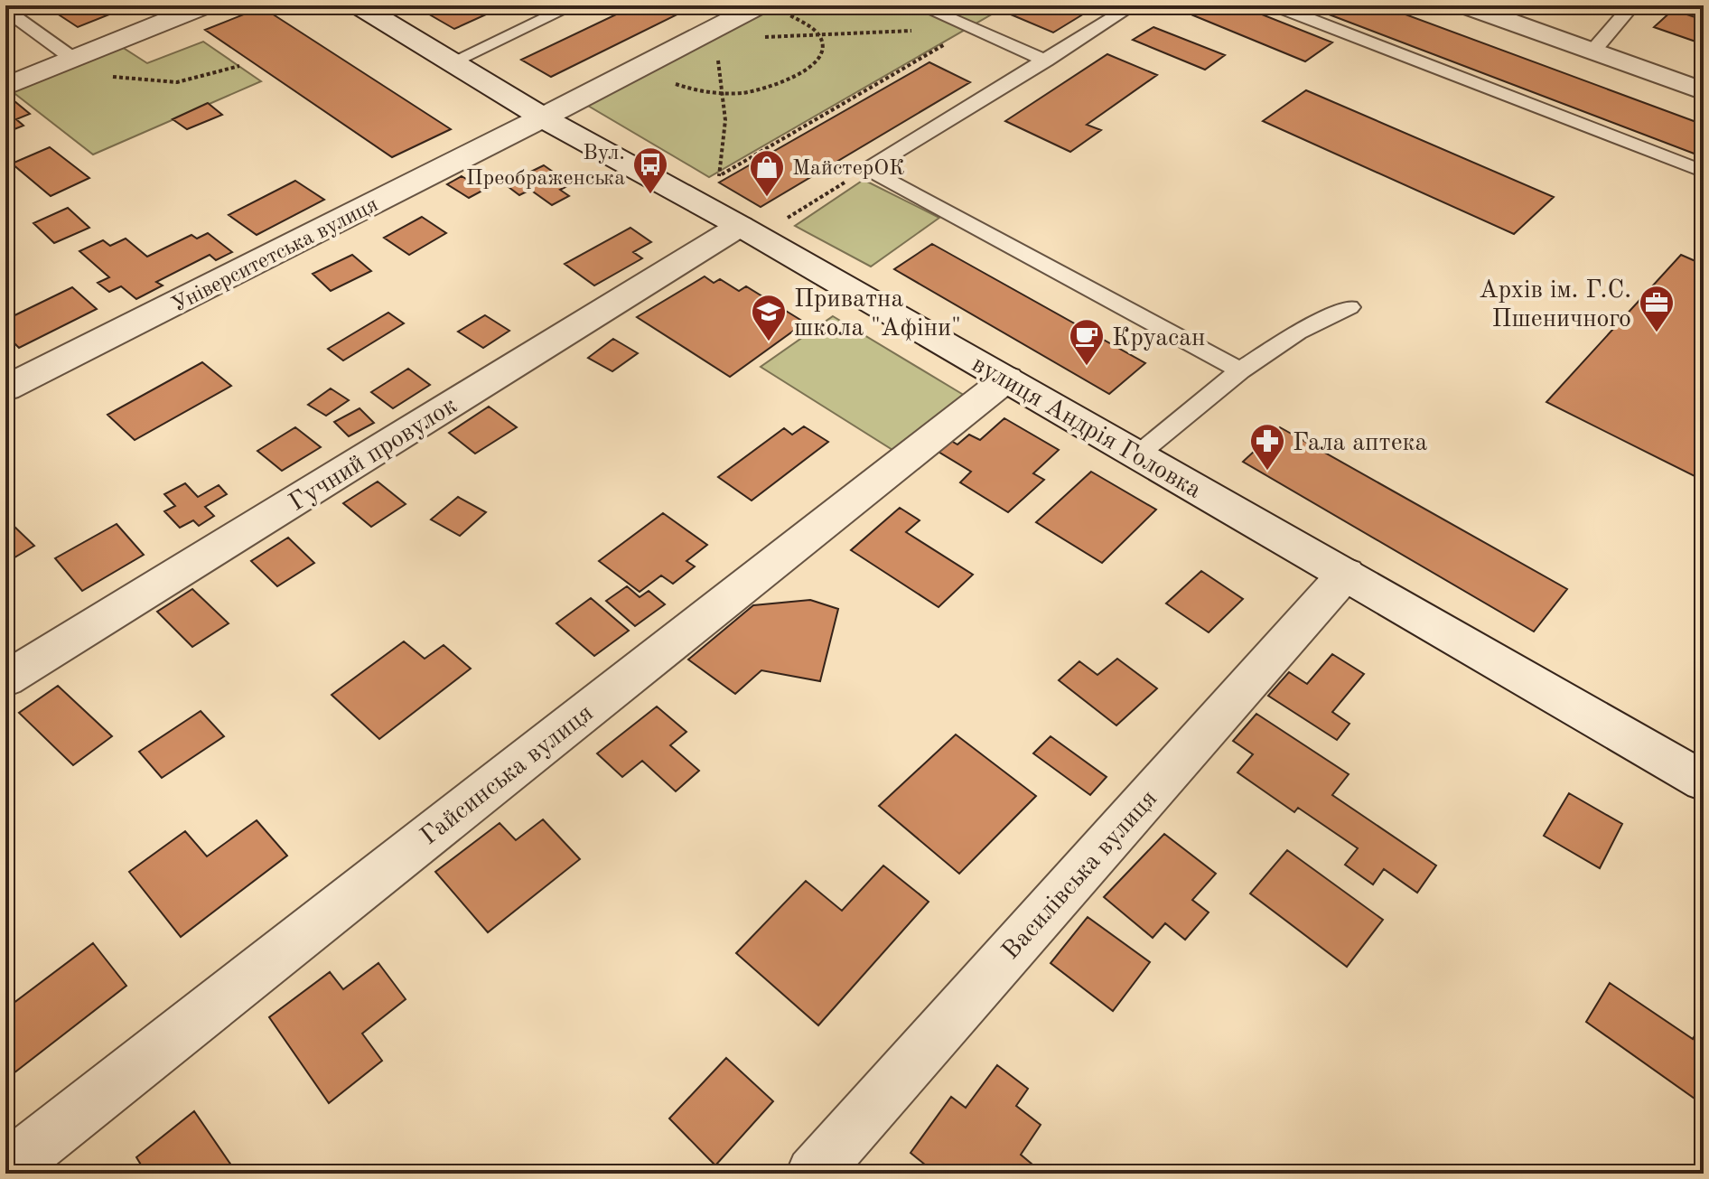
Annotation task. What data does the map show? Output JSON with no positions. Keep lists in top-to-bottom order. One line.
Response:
{"streets":{"street":["Університетська вулиця","вулиця Андрія Головка","Гучний провулок","Гайсинська вулиця","Василівська вулиця"]},"crossings":[["Університетська вулиця","вулиця Андрія Головка"],["вулиця Андрія Головка","Гучний провулок"],["вулиця Андрія Головка","Гайсинська вулиця"],["вулиця Андрія Головка","Василівська вулиця"]],"places":{"bus stop":["Вул. Преображенська"],"shop":["МайстерОК"],"office":["Архів ім. Г.С. Пшеничного"],"school or university":["Приватна школа \"Афіни\""],"cafe":["Круасан"],"pharmacy":["Гала аптека"]}}
